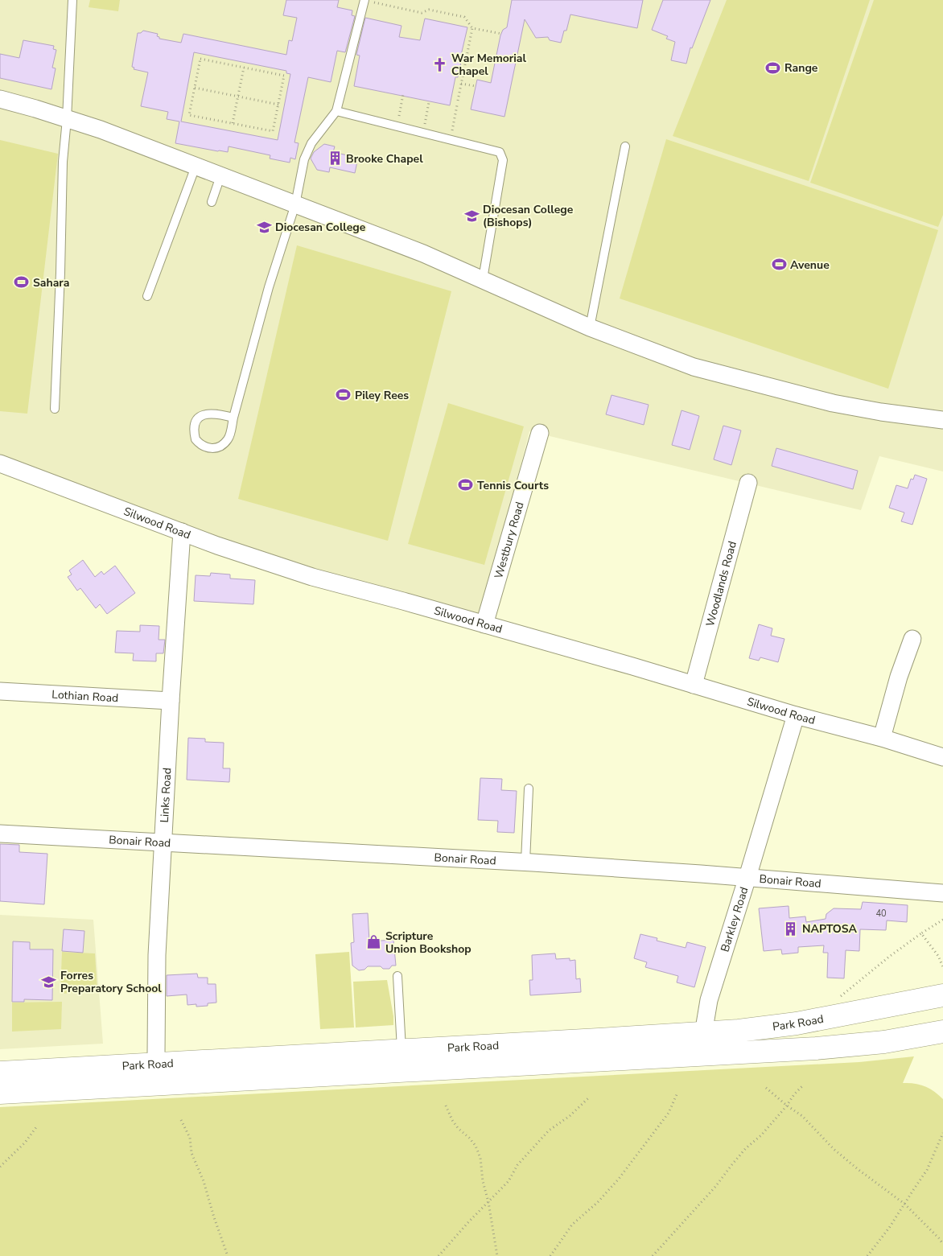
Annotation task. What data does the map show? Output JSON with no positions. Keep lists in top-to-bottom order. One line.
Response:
{"streets":{"main road":["Park Road"],"street":["Silwood Road","Westbury Road","Woodlands Road","Lothian Road","Links Road","Bonair Road","Barkley Road"]},"crossings":[["Silwood Road","Westbury Road"],["Silwood Road","Woodlands Road"],["Silwood Road","Links Road"],["Silwood Road","Barkley Road"],["Lothian Road","Links Road"],["Links Road","Bonair Road"],["Links Road","Park Road"],["Bonair Road","Barkley Road"],["Barkley Road","Park Road"]],"places":{"church":["War Memorial Chapel"],"sports":["Range","Avenue","Sahara","Piley Rees","Tennis Courts"],"building":["Brooke Chapel","NAPTOSA"],"school or university":["Diocesan College (Bishops)","Diocesan College","Forres Preparatory School"],"shop":["Scripture Union Bookshop"]},"house_numbers":["40"]}
